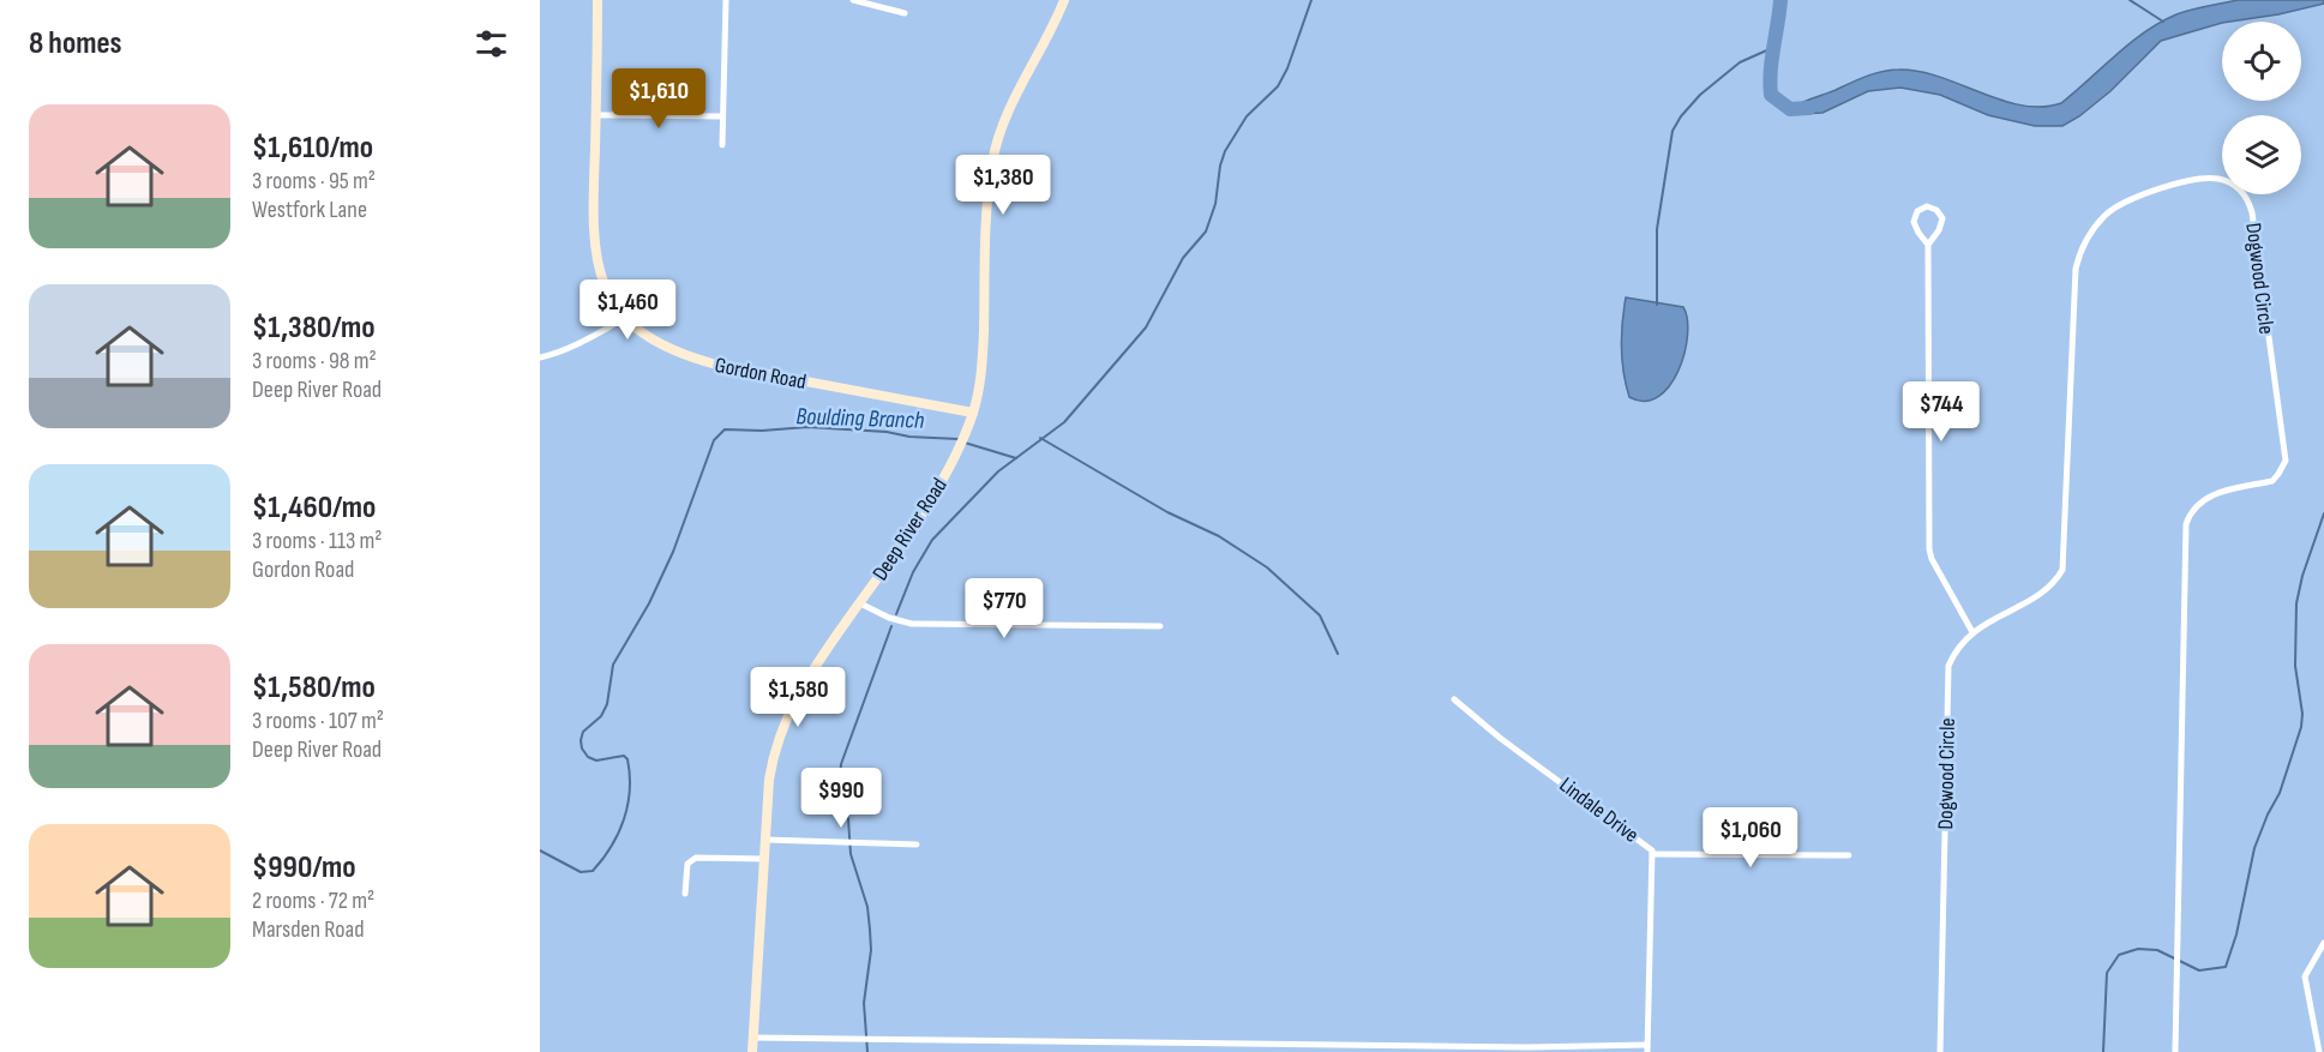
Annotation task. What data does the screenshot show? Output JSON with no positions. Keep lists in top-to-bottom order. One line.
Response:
{"streets":{"street":["Dogwood Circle","Gordon Road","Deep River Road","Lindale Drive"]},"crossings":[["Gordon Road","Deep River Road"]],"water":["Boulding Branch"],"page":{"heading":"8 homes","price":["$1,610","$1,380","$1,460","$744","$770","$1,580","$990","$1,060"],"list":[{"name":"$1,610/mo","note":"3 rooms · 95 m² · Westfork Lane"},{"name":"$1,380/mo","note":"3 rooms · 98 m² · Deep River Road"},{"name":"$1,460/mo","note":"3 rooms · 113 m² · Gordon Road"},{"name":"$1,580/mo","note":"3 rooms · 107 m² · Deep River Road"},{"name":"$990/mo","note":"2 rooms · 72 m² · Marsden Road"}]}}
